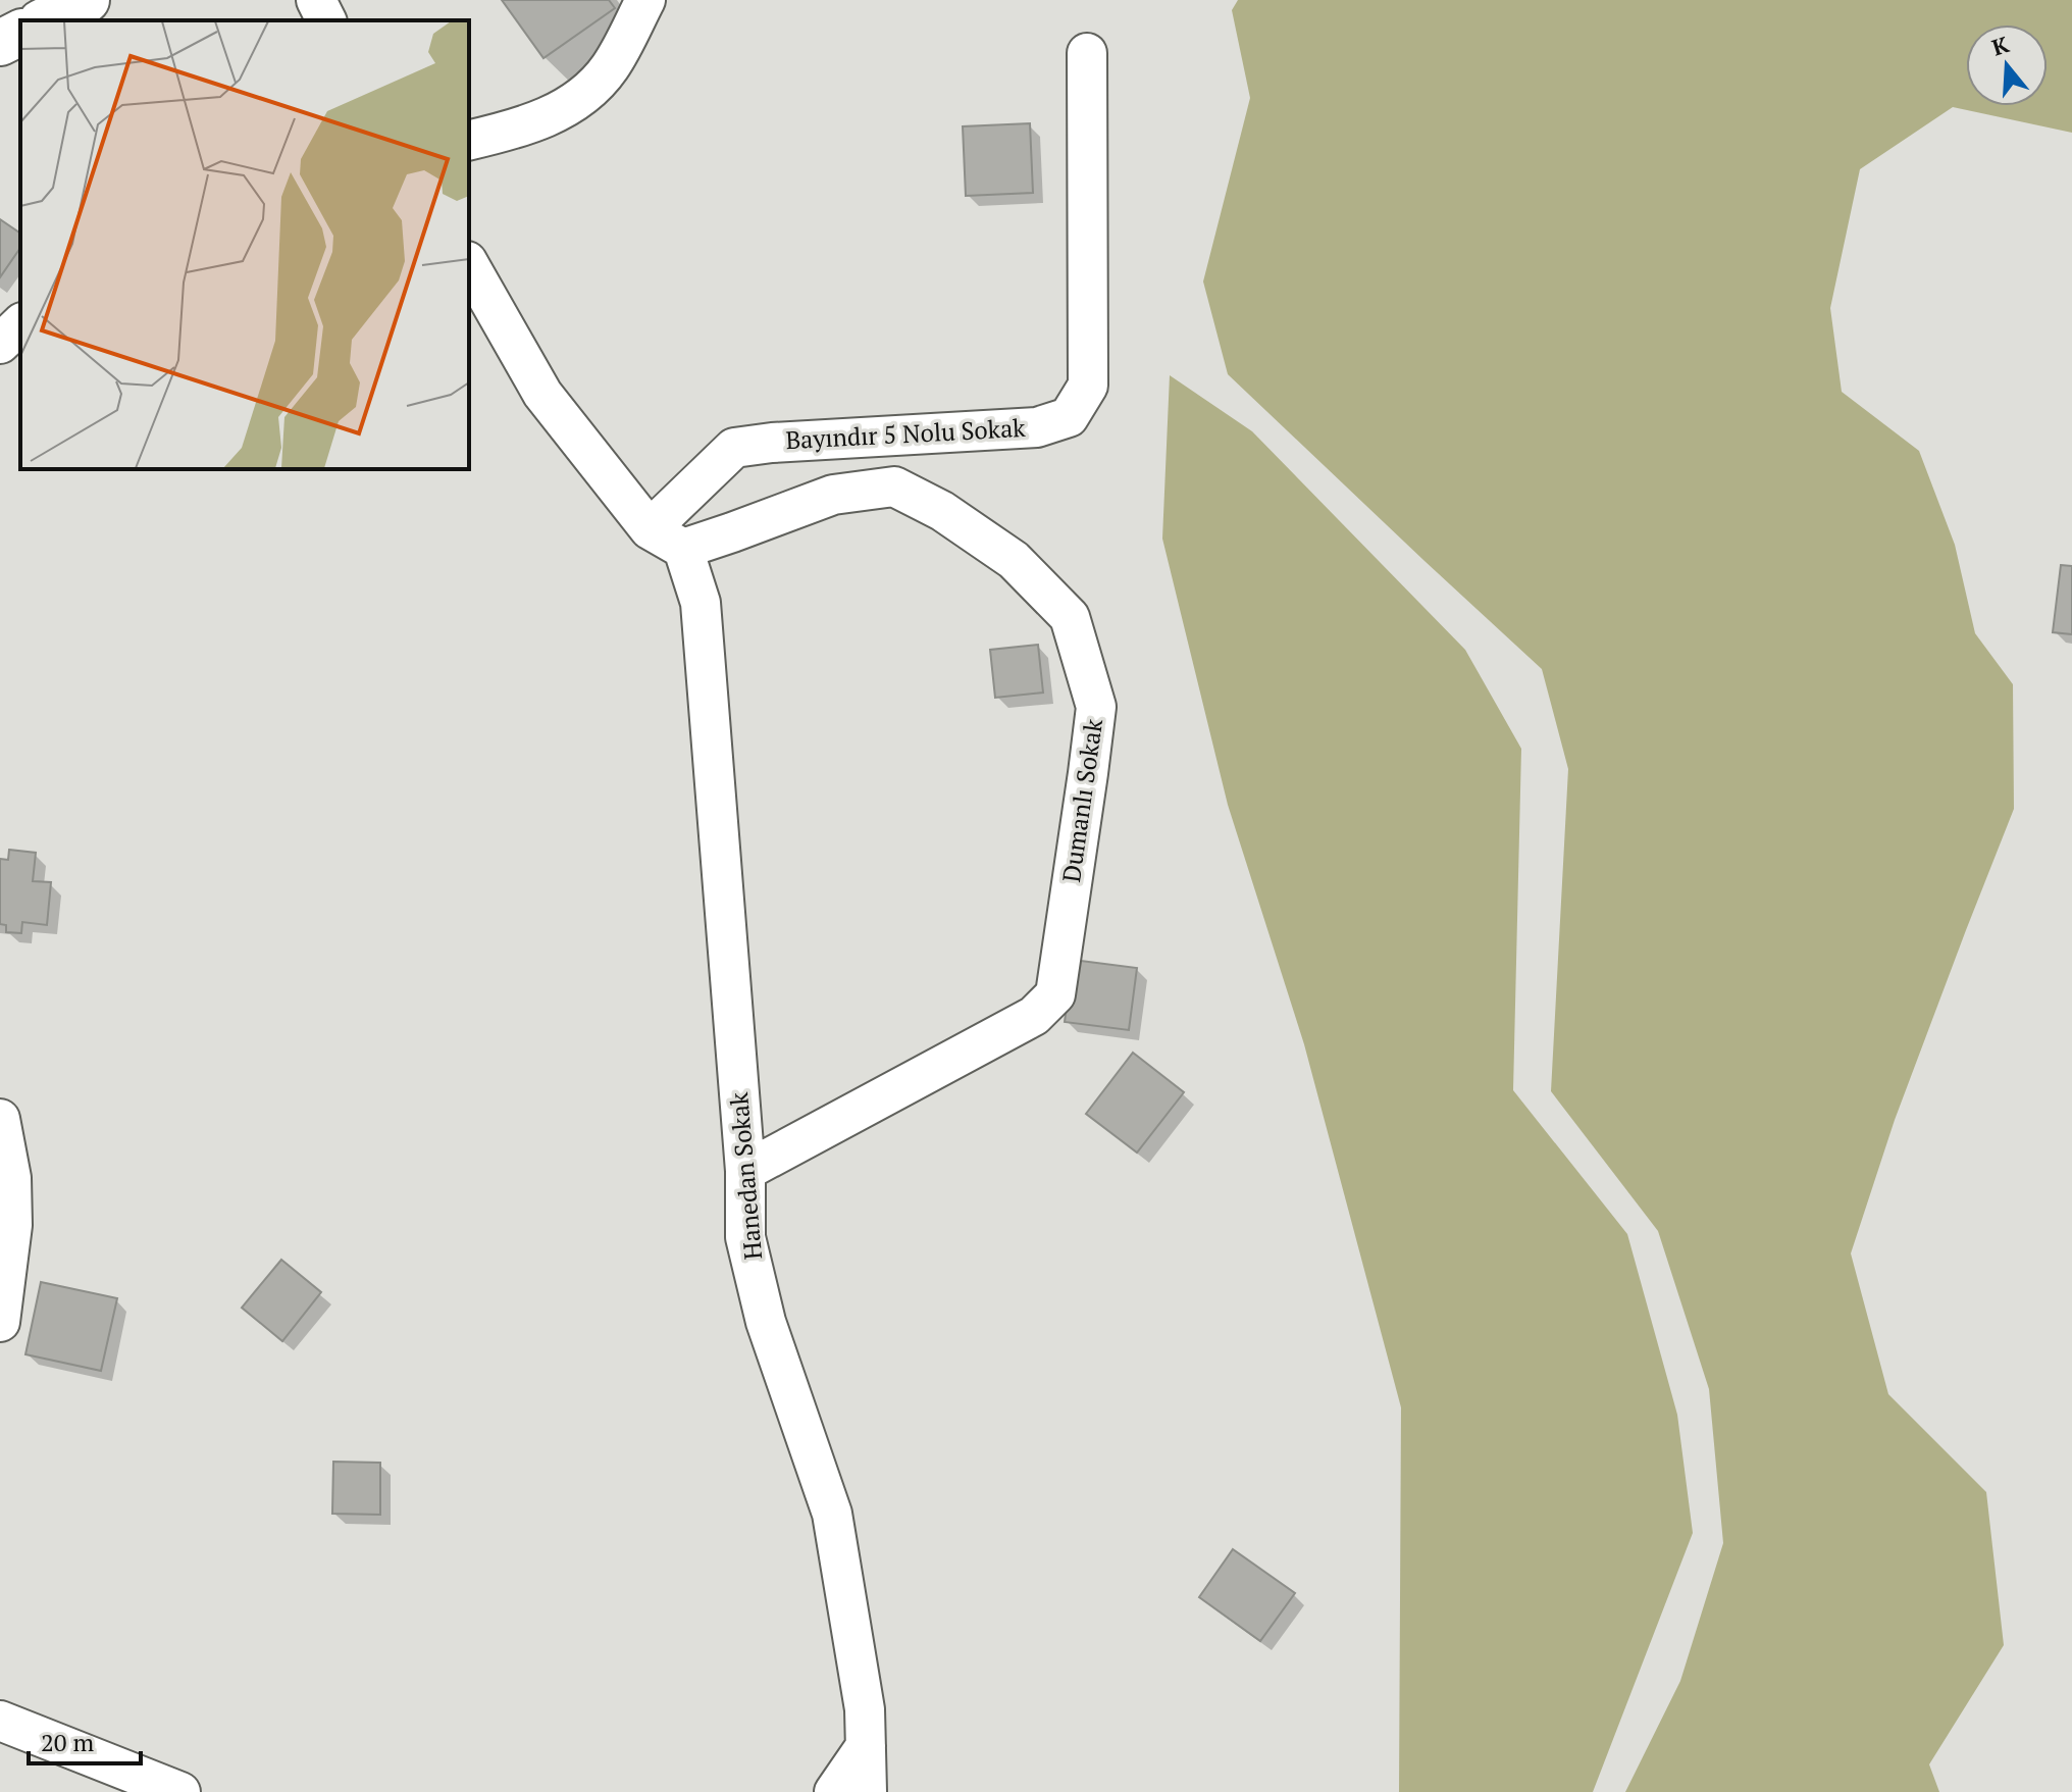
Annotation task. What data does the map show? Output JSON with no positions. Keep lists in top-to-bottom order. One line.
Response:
{"streets":{"street":["Bayındır 5 Nolu Sokak","Dumanlı Sokak","Hanedan Sokak"]},"crossings":[["Dumanlı Sokak","Hanedan Sokak"]],"scale_bar":"20 m","north":"top"}
